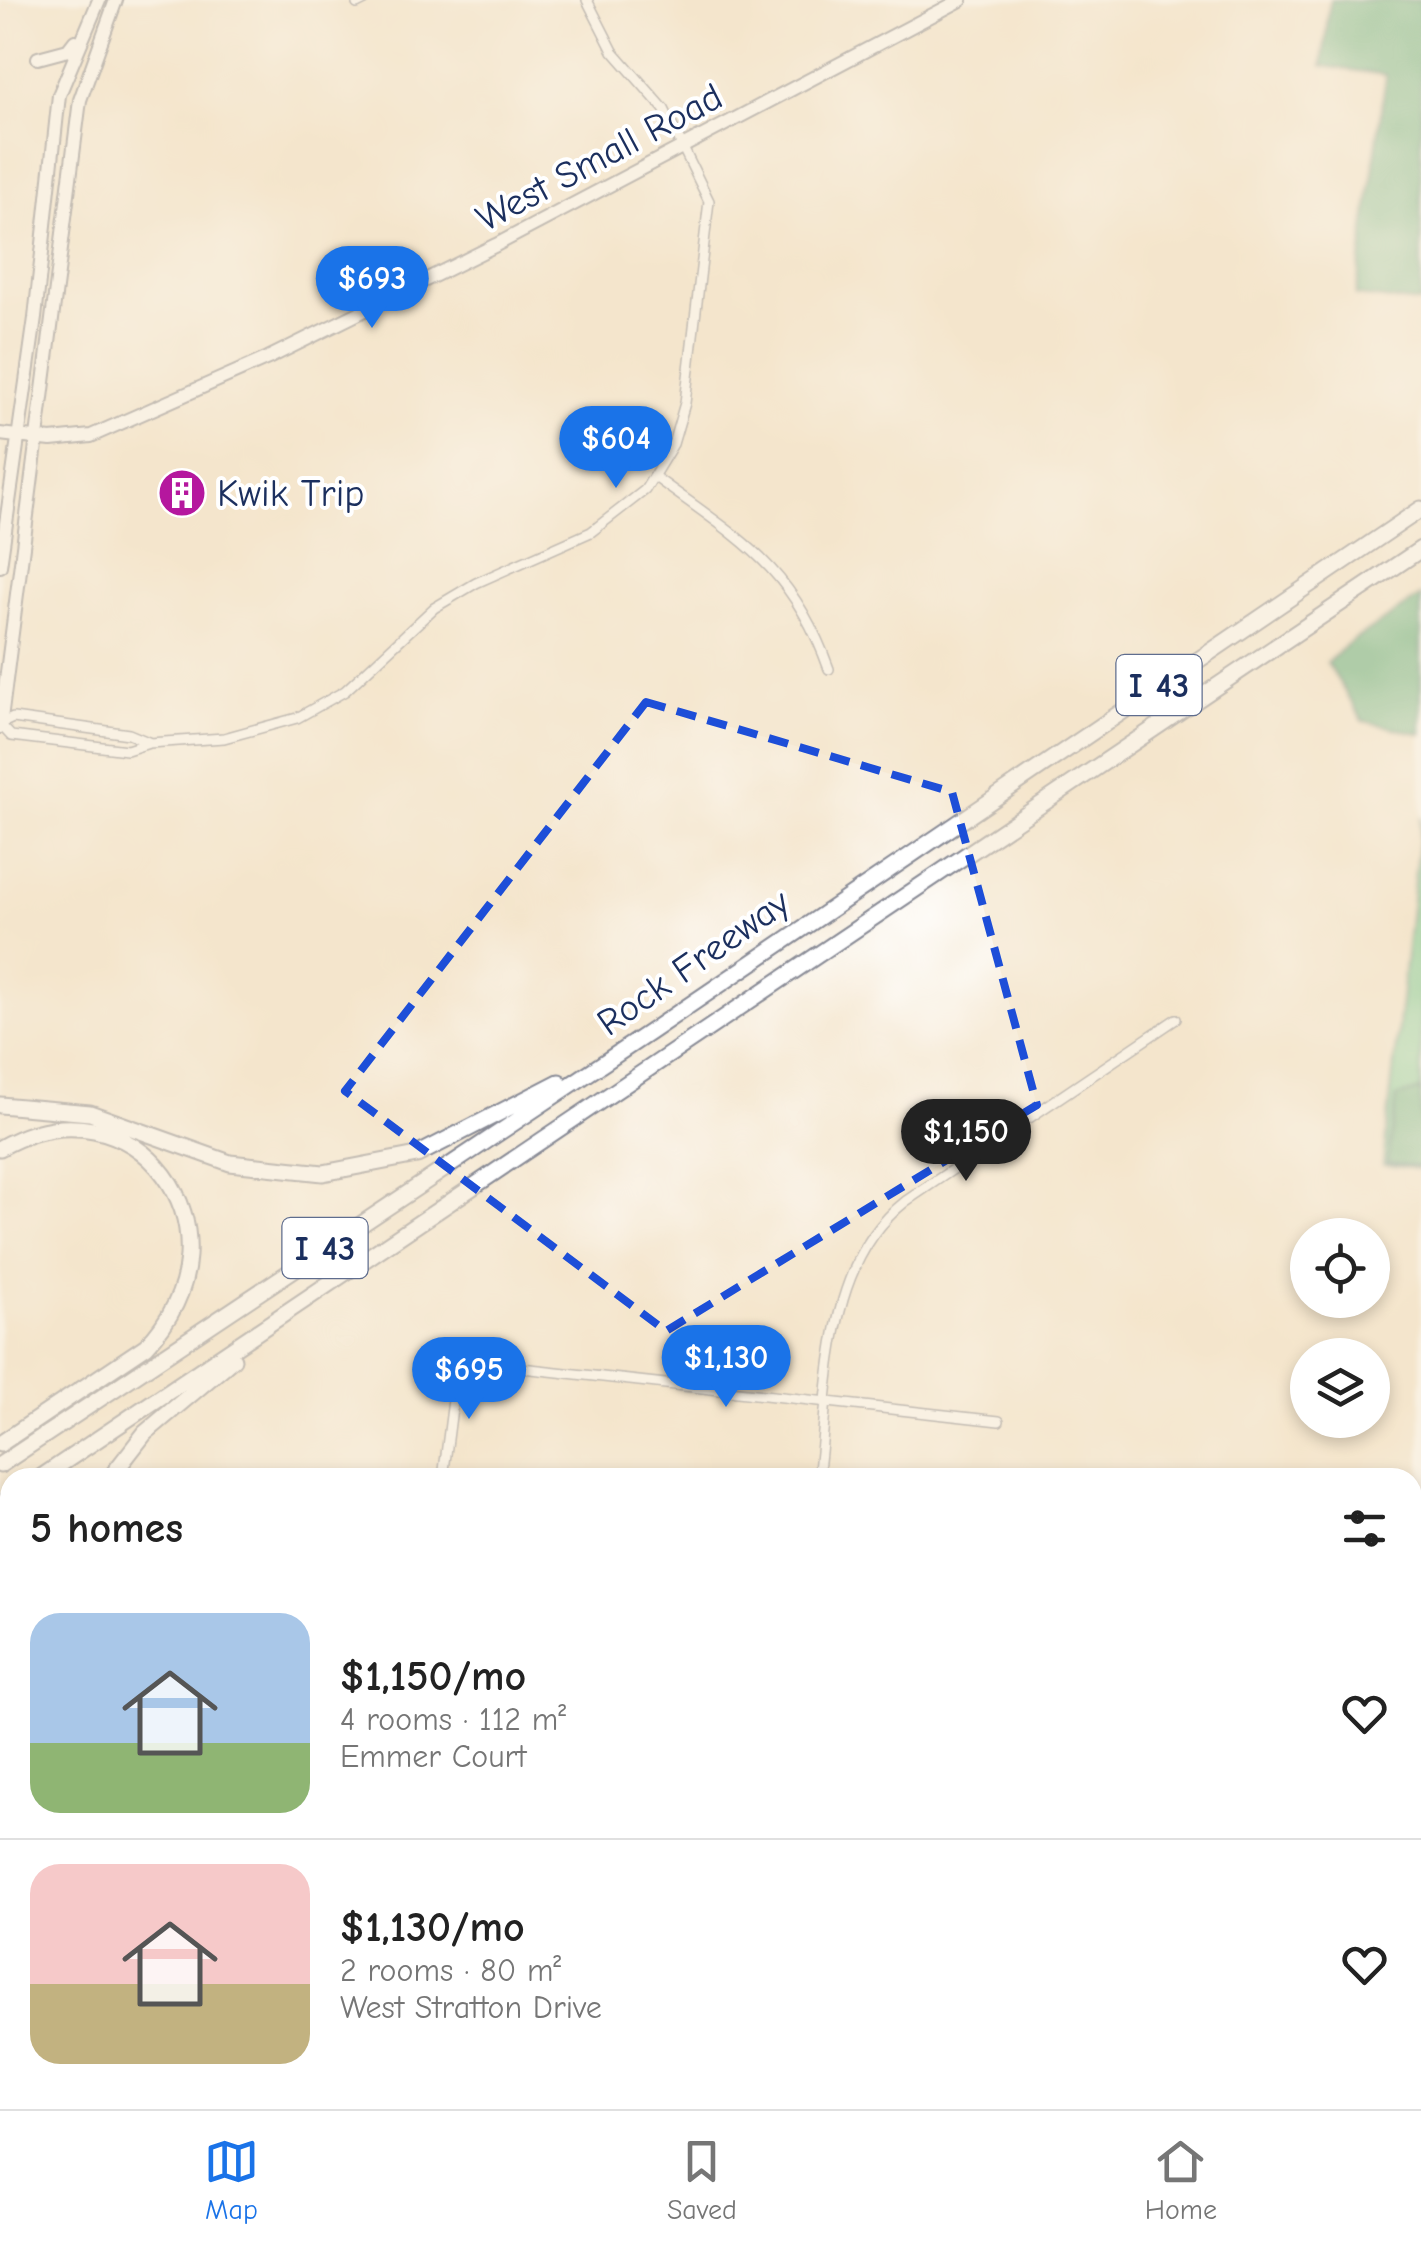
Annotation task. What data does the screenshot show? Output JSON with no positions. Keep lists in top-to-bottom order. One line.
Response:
{"streets":{"highway":["I 43","Rock Freeway"],"main road":["West Small Road"]},"places":{"building":["Kwik Trip"]},"page":{"price":["$693","$604","$1,150","$1,130","$695"],"heading":"5 homes","list":[{"name":"$1,150/mo","note":"4 rooms · 112 m² · Emmer Court"},{"name":"$1,130/mo","note":"2 rooms · 80 m² · West Stratton Drive"}],"tabs":["Map","Saved","Home"]}}
